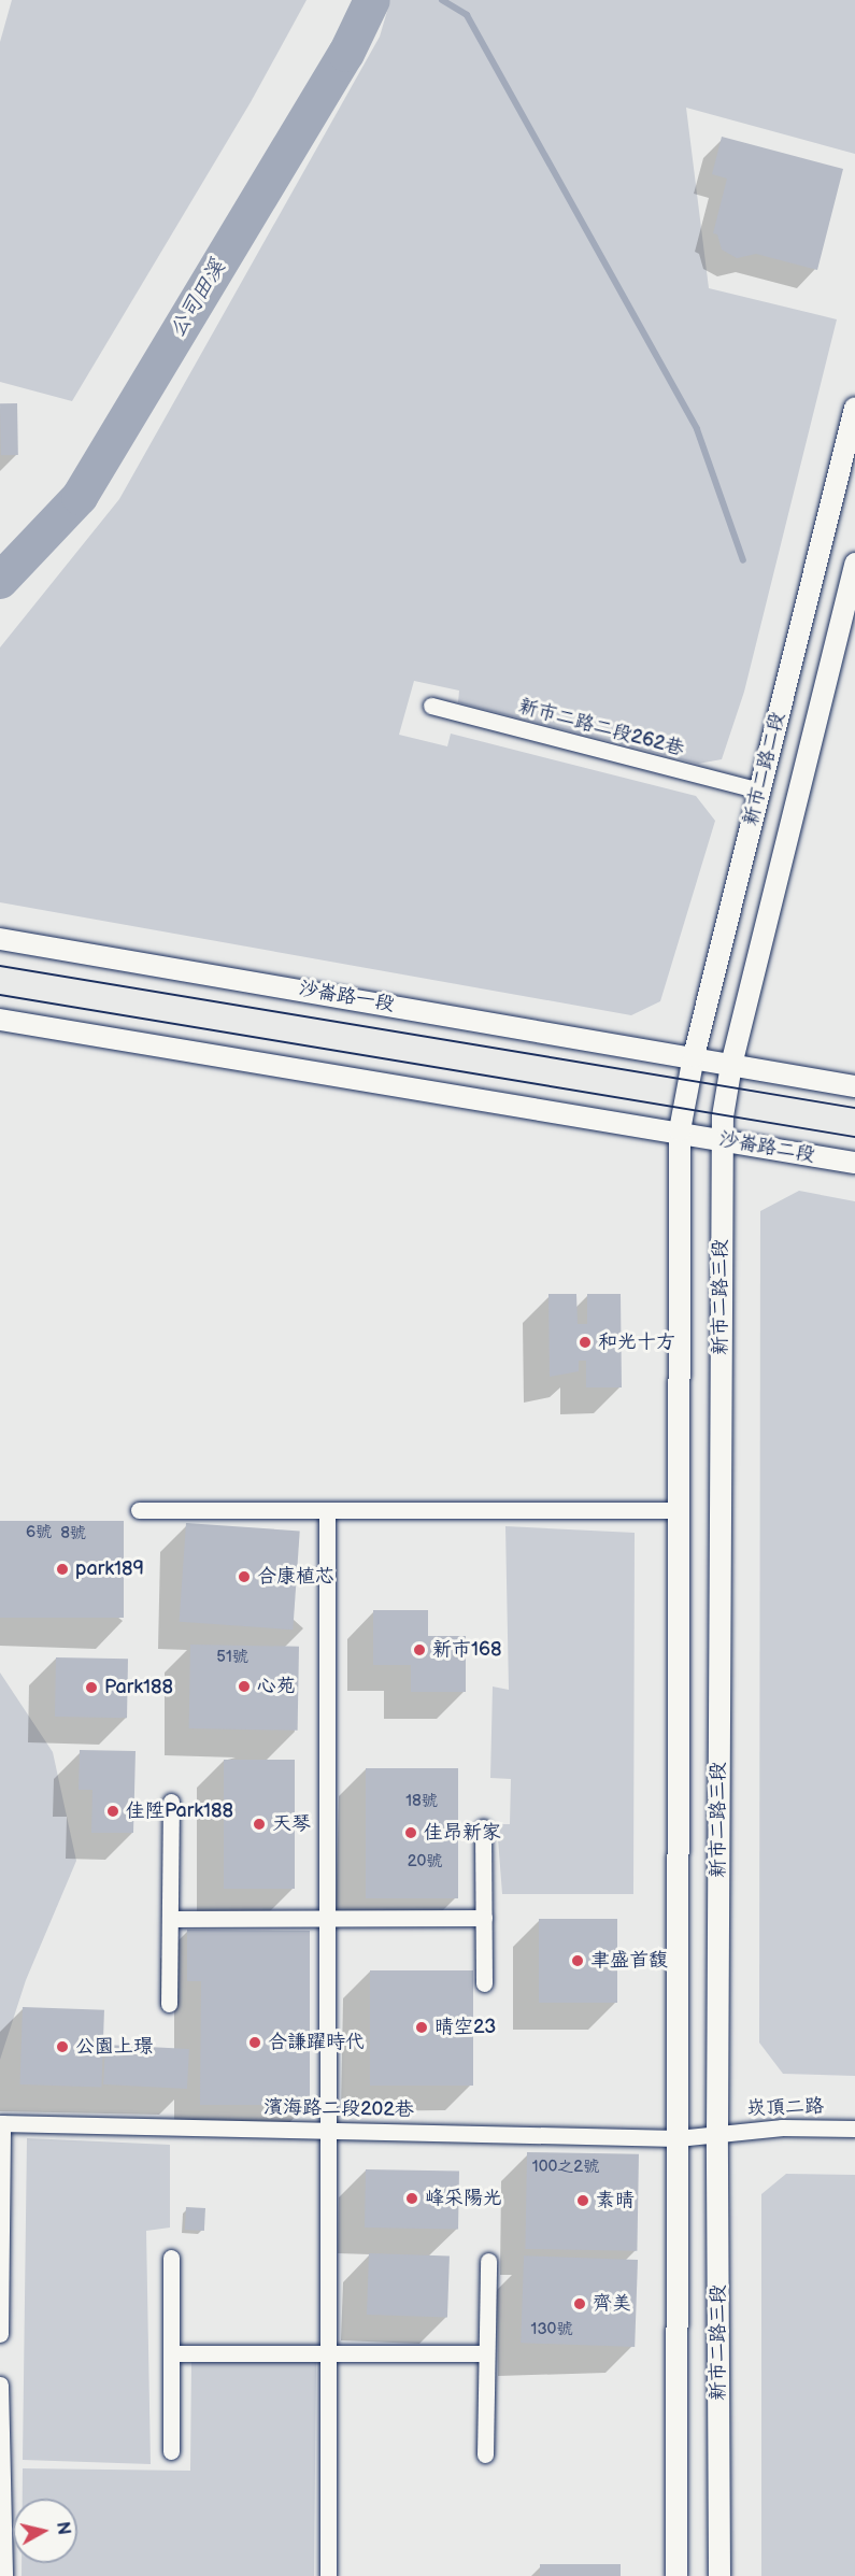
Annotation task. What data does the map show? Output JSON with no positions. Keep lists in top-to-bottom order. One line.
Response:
{"streets":{"street":["新市二路二段262巷","新市二路二段","沙崙路一段","沙崙路二段","新市二路三段","崁頂二路","濱海路二段202巷"]},"crossings":[["新市二路二段262巷","新市二路二段"],["新市二路二段","沙崙路一段"],["新市二路二段","沙崙路二段"],["新市二路二段","新市二路三段"],["沙崙路二段","新市二路三段"],["新市二路三段","崁頂二路"],["新市二路三段","濱海路二段202巷"],["崁頂二路","濱海路二段202巷"]],"water":["公司田溪"],"places":["和光十方","park189","合康植芯","新市168","心苑","Park188","佳陞Park188","天琴","佳昂新家","聿盛首馥","晴空23","合謙躍時代","公園上璟","峰采陽光","素晴","齊美"],"house_numbers":["6號","8號","51號","18號","20號","100之2號","130號"],"north":"right"}
